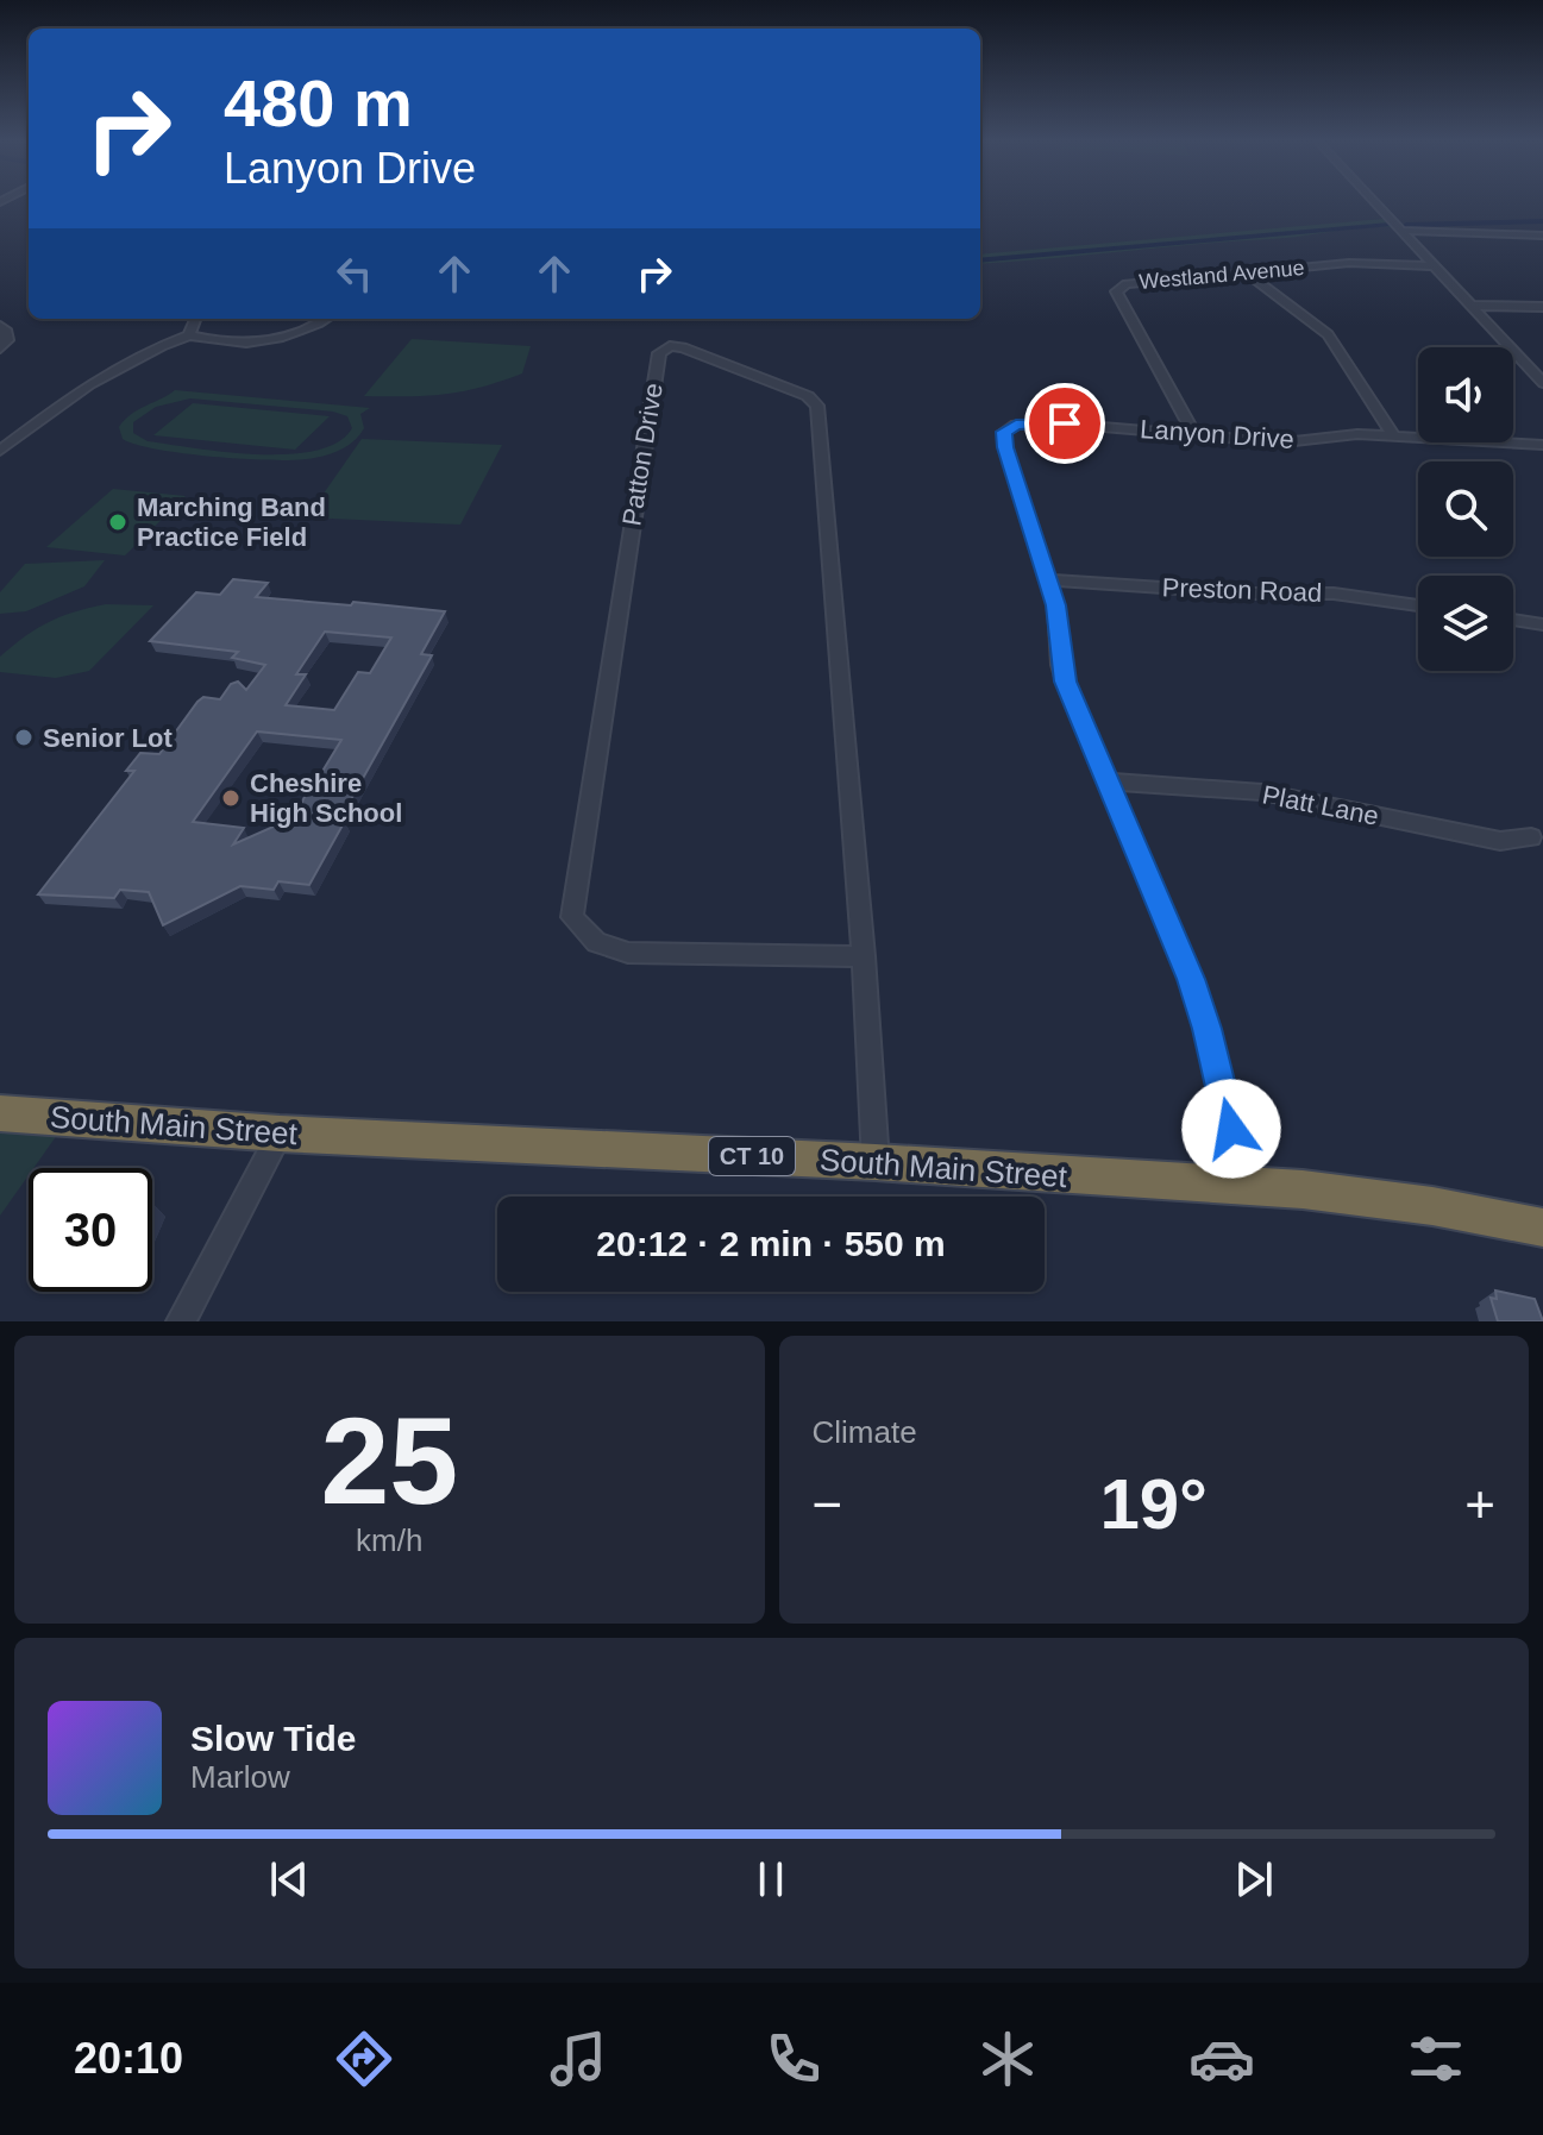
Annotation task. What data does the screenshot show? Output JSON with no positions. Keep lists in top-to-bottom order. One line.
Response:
{"streets":{"highway":["South Main Street","CT 10"],"street":["Westland Avenue","Lanyon Drive","Patton Drive","Preston Road","Platt Lane"]},"crossings":[["Westland Avenue","Lanyon Drive"],["Lanyon Drive","Preston Road"],["Lanyon Drive","Platt Lane"],["Lanyon Drive","South Main Street"],["Patton Drive","South Main Street"]],"places":["Marching Band Practice Field","Senior Lot","Cheshire High School"],"page":{"turn":["480 m","Lanyon Drive"],"limit":"30","trip":"20:12 · 2 min · 550 m","tile":[["25","km/h"],"Climate"],"heat":["−","19°","+"],"song":["Slow Tide","Marlow"],"tabs":"20:10"}}
